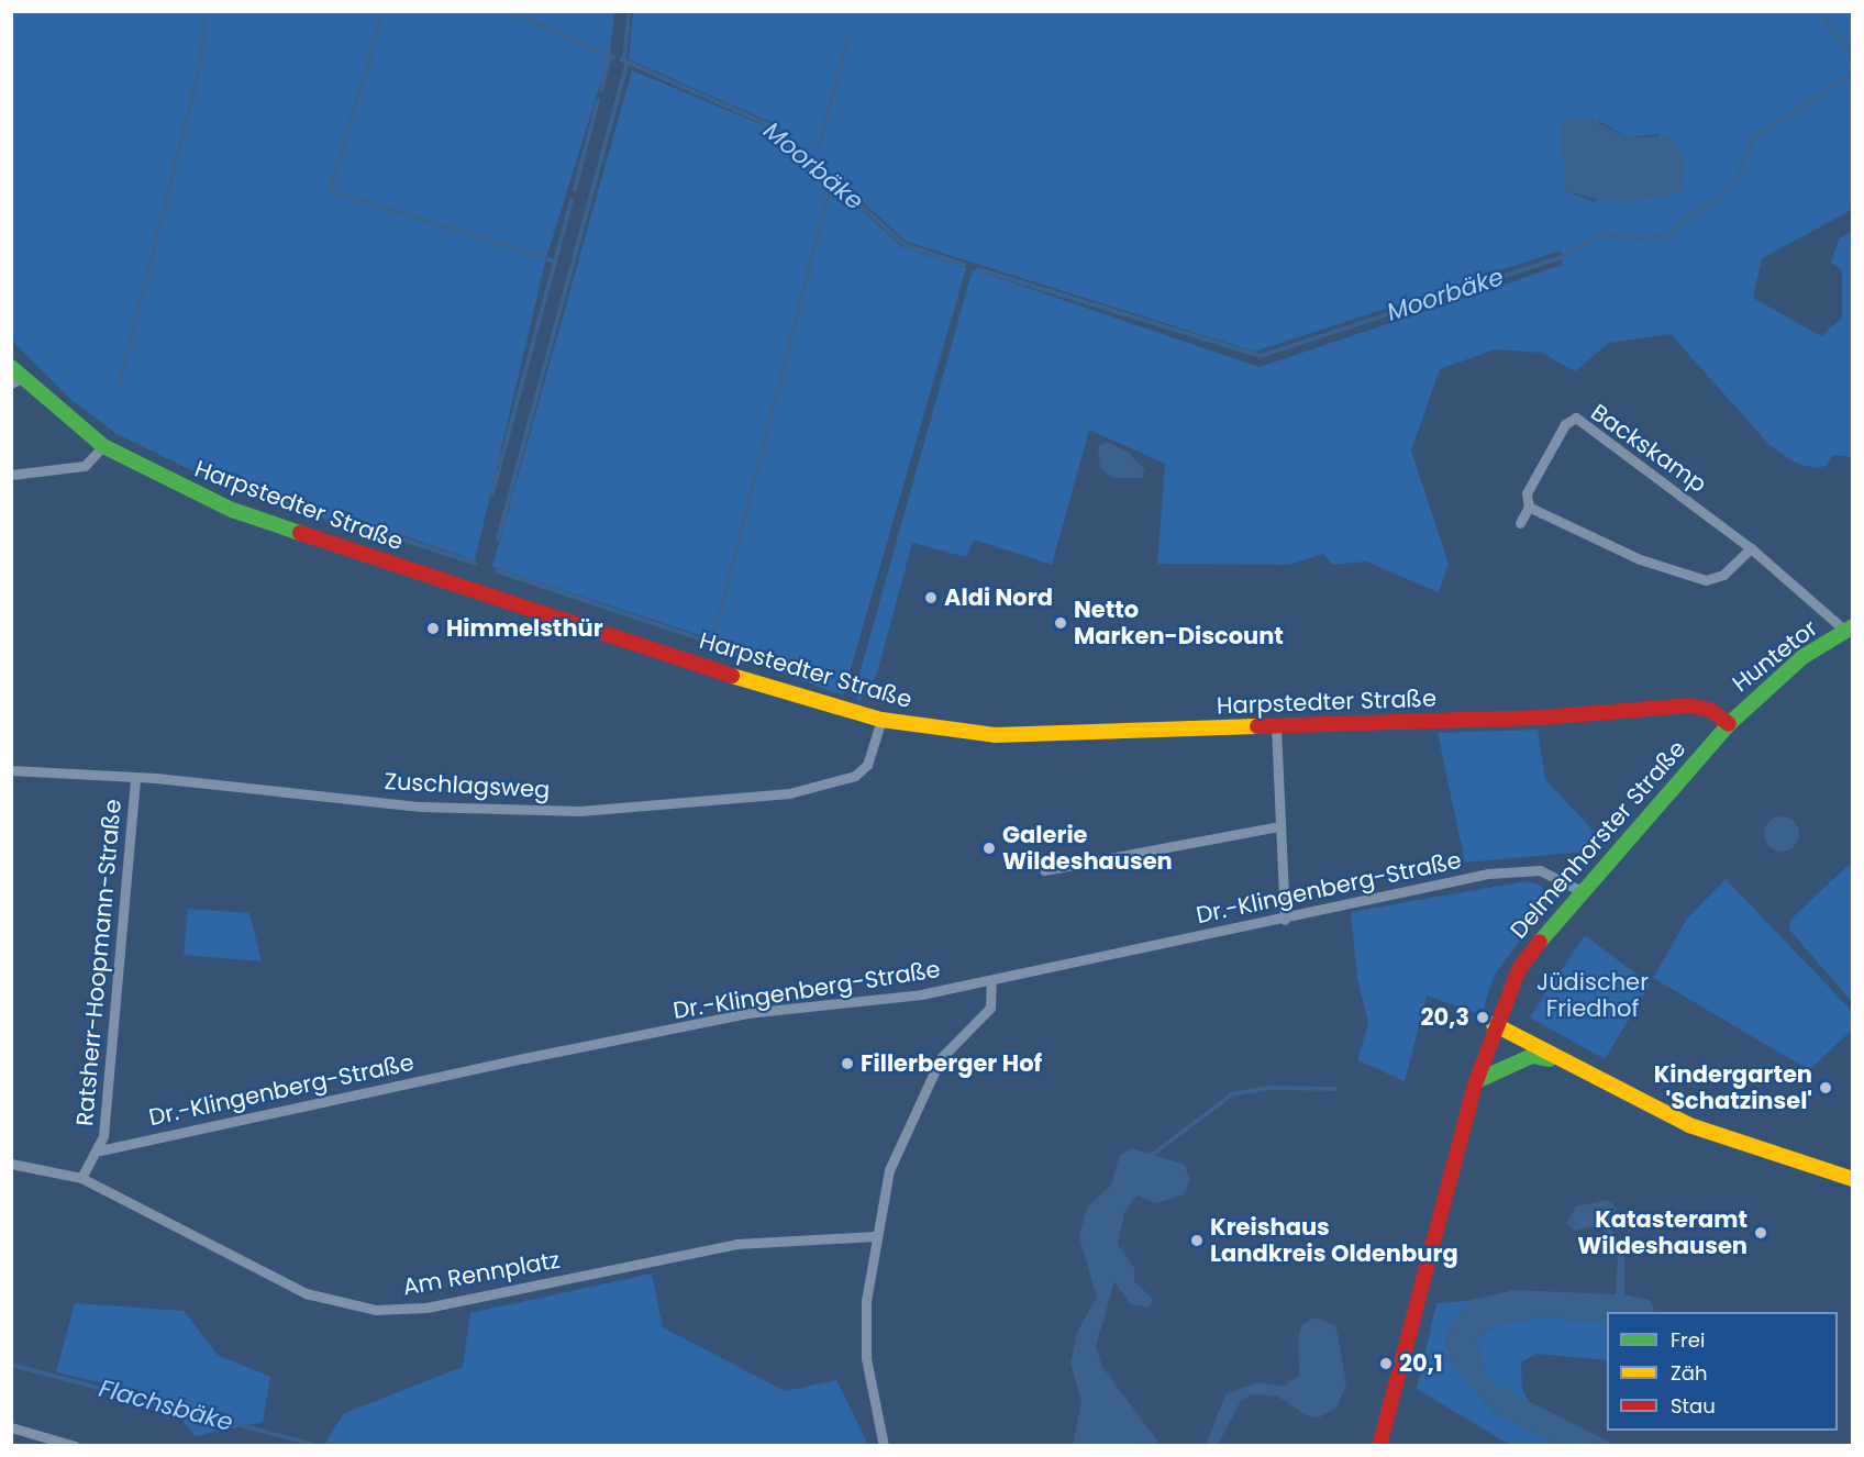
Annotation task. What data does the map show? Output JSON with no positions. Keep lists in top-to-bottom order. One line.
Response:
{"streets":{"main road":["Harpstedter Straße","Huntetor","Delmenhorster Straße"],"street":["Backskamp","Zuschlagsweg","Dr.-Klingenberg-Straße","Ratsherr-Hoopmann-Straße","Am Rennplatz"]},"crossings":[["Backskamp","Huntetor"],["Harpstedter Straße","Huntetor"],["Harpstedter Straße","Zuschlagsweg"],["Harpstedter Straße","Delmenhorster Straße"],["Huntetor","Delmenhorster Straße"],["Zuschlagsweg","Ratsherr-Hoopmann-Straße"],["Delmenhorster Straße","Dr.-Klingenberg-Straße"],["Dr.-Klingenberg-Straße","Ratsherr-Hoopmann-Straße"]],"water":["Moorbäke","Flachsbäke"],"parks":["Jüdischer Friedhof"],"places":["Aldi Nord","Netto Marken-Discount","Himmelsthür","Galerie Wildeshausen","20,3","Fillerberger Hof","Kindergarten 'Schatzinsel'","Katasteramt Wildeshausen","Kreishaus Landkreis Oldenburg","20,1"],"legend":["Frei","Zäh","Stau"]}
